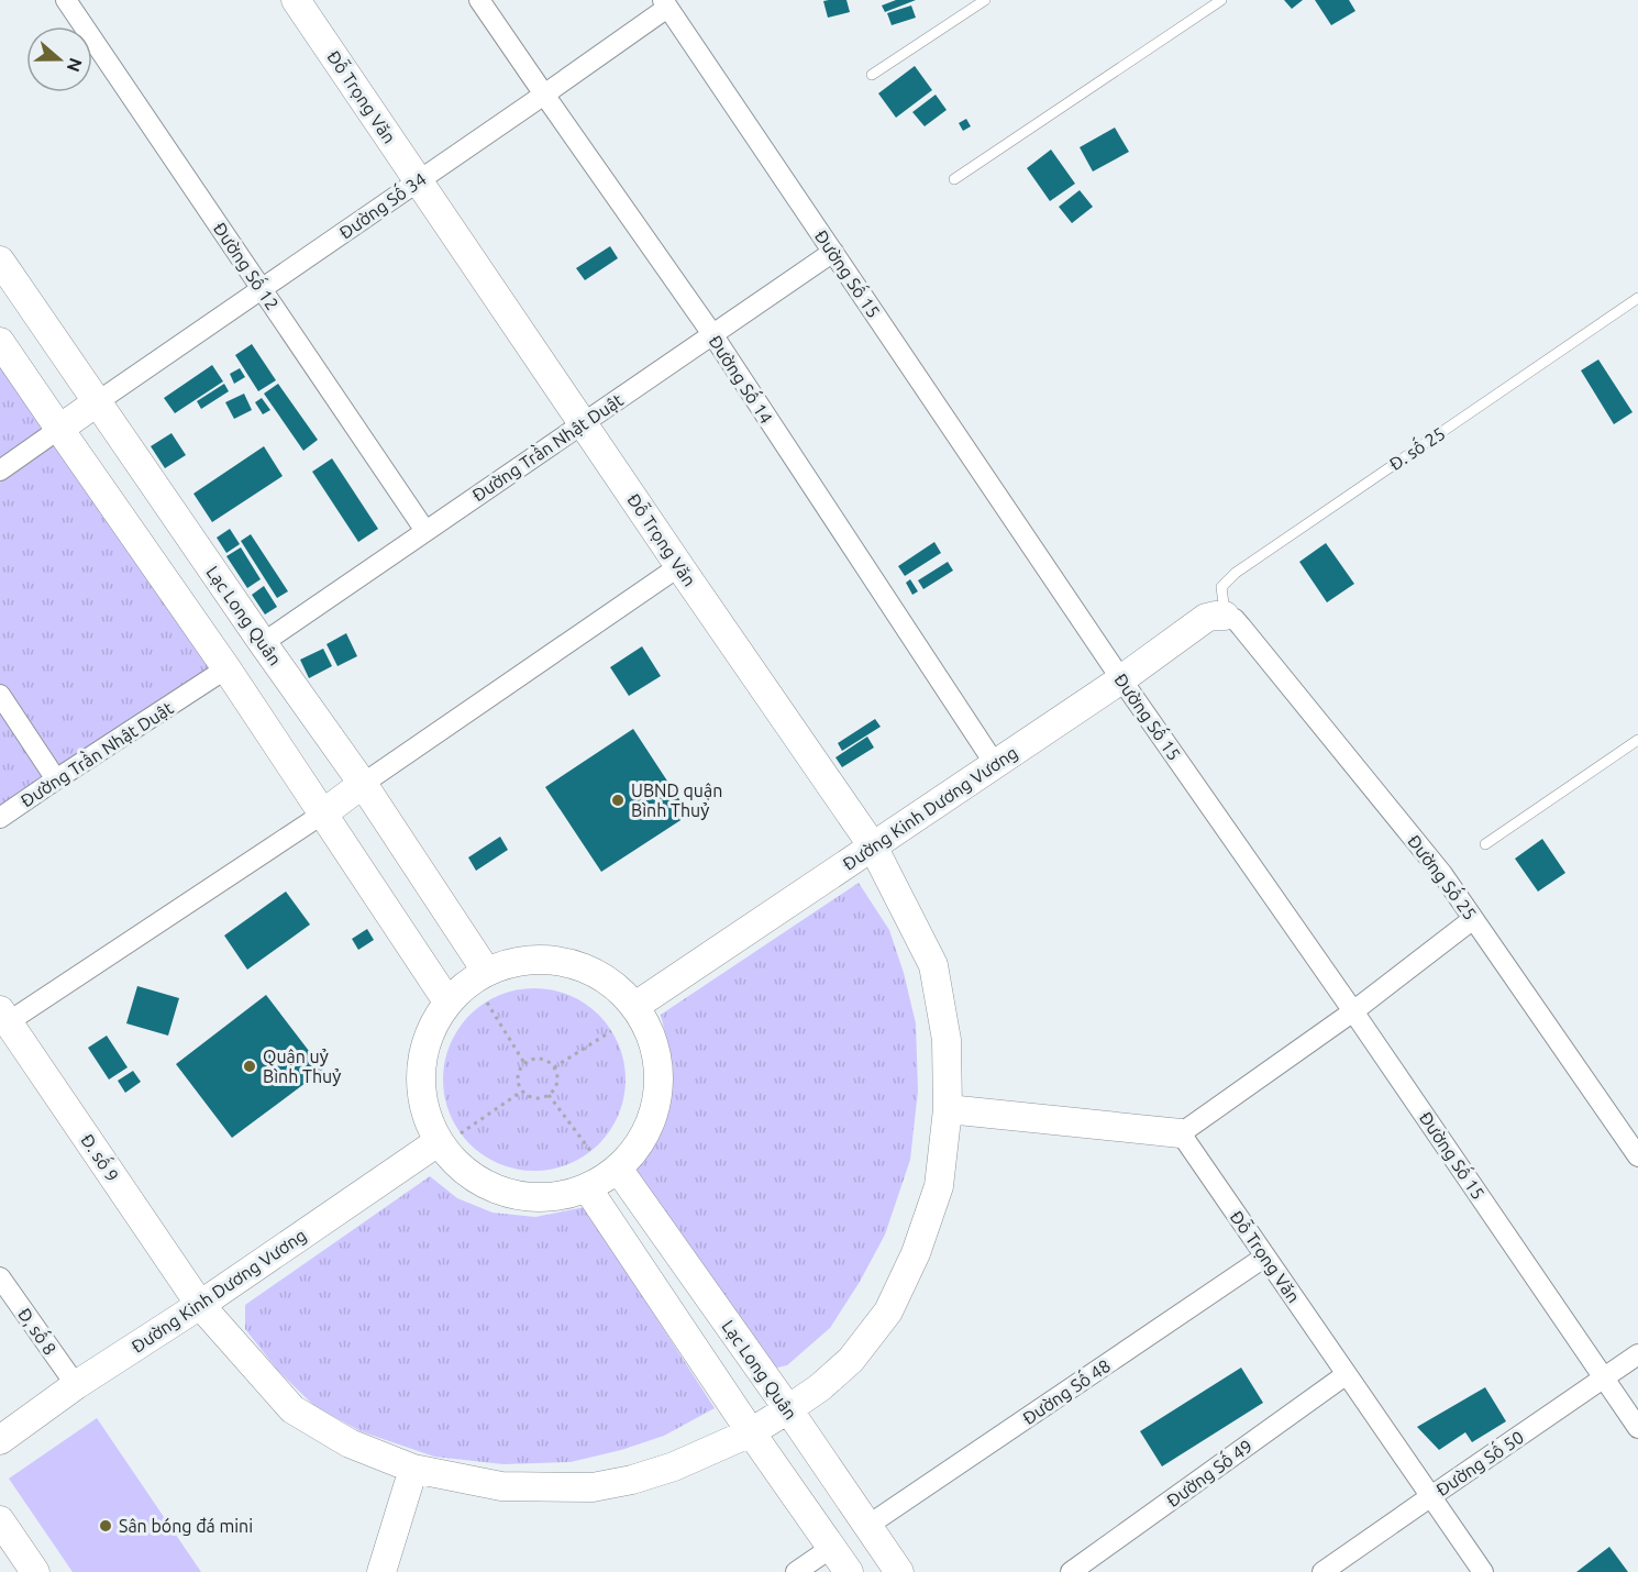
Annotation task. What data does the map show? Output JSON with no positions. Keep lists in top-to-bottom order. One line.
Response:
{"streets":{"street":["Đỗ Trọng Văn","Đường Số 34","Đường Số 12","Đường Số 15","Đường Số 14","Đường Trần Nhật Duật","Lạc Long Quân","Đường Kinh Dương Vương","Đường Số 25","Đ. số 9","Đ, số 8","Đường Số 48","Đường Số 50","Đường Số 49"],"lane":["Đ. số 25"]},"crossings":[["Đỗ Trọng Văn","Đường Số 34"],["Đỗ Trọng Văn","Đường Trần Nhật Duật"],["Đỗ Trọng Văn","Lạc Long Quân"],["Đỗ Trọng Văn","Đường Kinh Dương Vương"],["Đỗ Trọng Văn","Đ. số 9"],["Đỗ Trọng Văn","Đường Số 48"],["Đỗ Trọng Văn","Đường Số 50"],["Đỗ Trọng Văn","Đường Số 49"],["Đường Số 34","Đường Số 12"],["Đường Số 34","Đường Số 15"],["Đường Số 34","Đường Số 14"],["Đường Số 34","Lạc Long Quân"],["Đường Số 12","Đường Trần Nhật Duật"],["Đường Số 15","Đường Trần Nhật Duật"],["Đường Số 15","Đường Kinh Dương Vương"],["Đường Số 15","Đường Số 50"],["Đường Số 14","Đường Trần Nhật Duật"],["Đường Số 14","Đường Kinh Dương Vương"],["Đường Trần Nhật Duật","Lạc Long Quân"],["Đ. số 25","Đường Kinh Dương Vương"],["Đ. số 25","Đường Số 25"],["Lạc Long Quân","Đường Số 48"],["Đường Kinh Dương Vương","Đường Số 25"],["Đường Kinh Dương Vương","Đ. số 9"],["Đường Kinh Dương Vương","Đ, số 8"]],"places":["UBND quận Bình Thuỷ","Quận uỷ Bình Thuỷ","Sân bóng đá mini"],"north":"right"}
